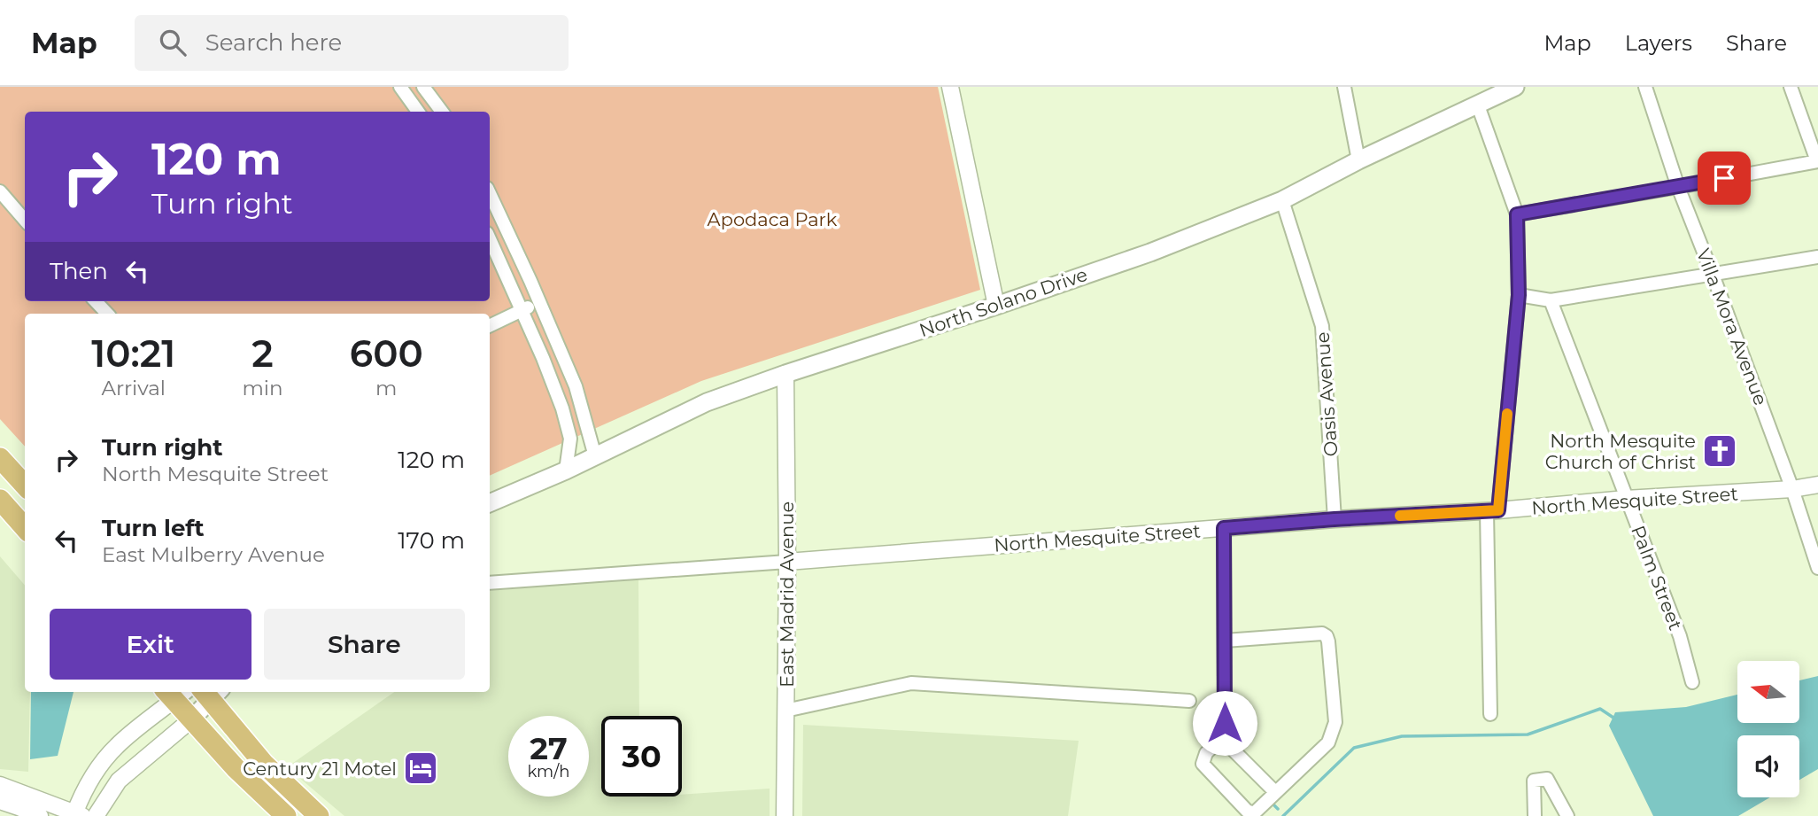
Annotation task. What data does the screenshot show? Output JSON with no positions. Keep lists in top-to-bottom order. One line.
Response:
{"streets":{"main road":["North Solano Drive"],"street":["Villa Mora Avenue","Oasis Avenue","North Mesquite Street","Palm Street","East Madrid Avenue"]},"crossings":[["North Solano Drive","Oasis Avenue"],["North Solano Drive","East Madrid Avenue"],["Villa Mora Avenue","North Mesquite Street"],["Oasis Avenue","North Mesquite Street"],["North Mesquite Street","Palm Street"],["North Mesquite Street","East Madrid Avenue"]],"parks":["Apodaca Park"],"places":{"church":["North Mesquite Church of Christ"],"hotel":["Century 21 Motel"]},"north":"left","page":{"header":"Map","search":"Search here","nav":["Map","Layers","Share"],"turn":["120 m","Turn right"],"then":"Then","eta":["10:21","Arrival","2","min","600","m"],"list":[{"name":"Turn right","note":"North Mesquite Street","value":"120 m"},{"name":"Turn left","note":"East Mulberry Avenue","value":"170 m"}],"buttons":["Exit","Share"],"speed":"27 km/h","limit":"30"}}
